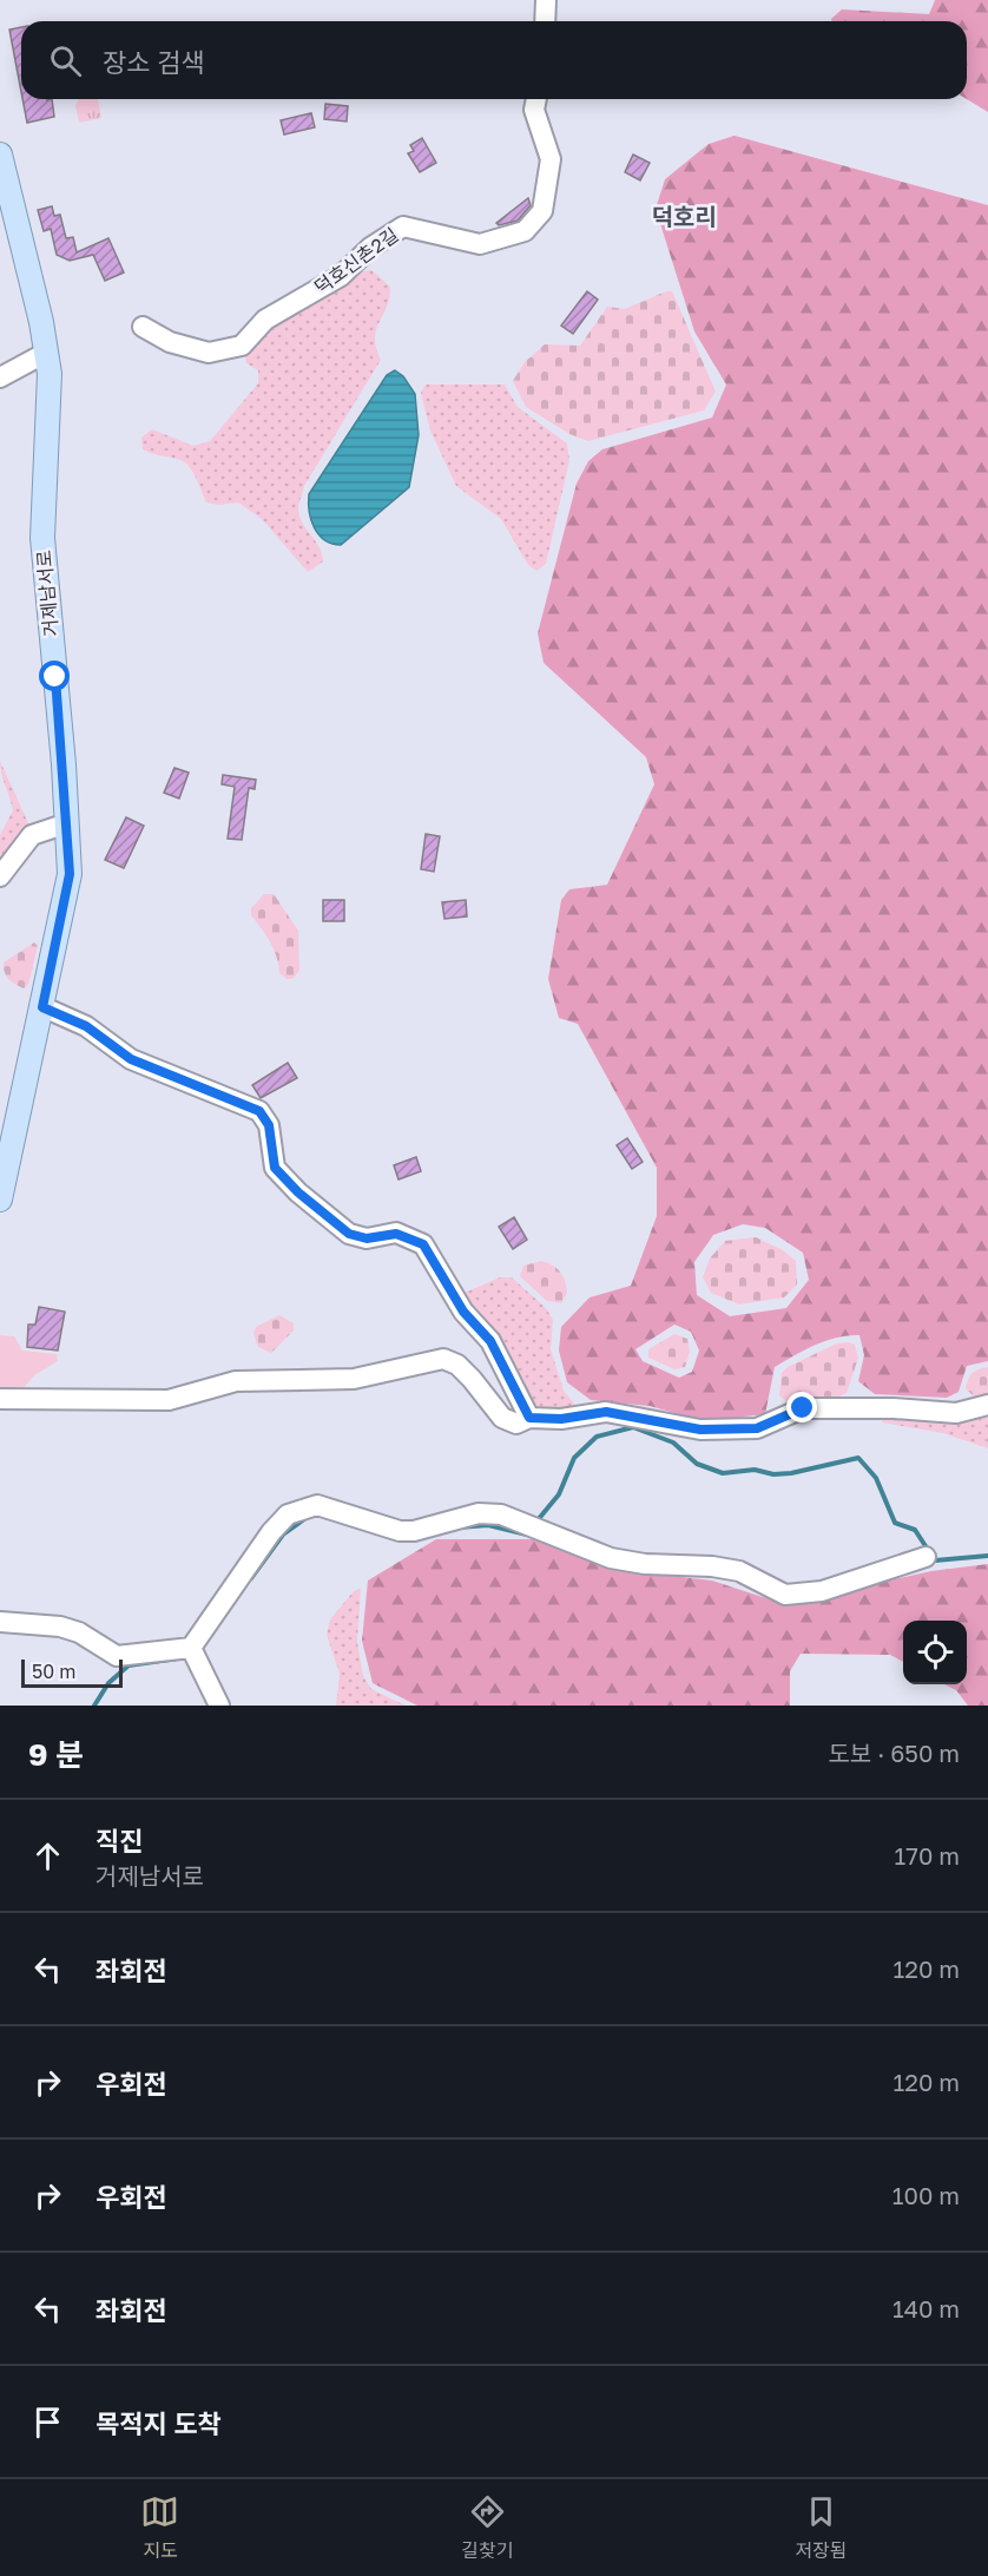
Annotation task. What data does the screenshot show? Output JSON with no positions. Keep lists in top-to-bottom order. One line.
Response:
{"streets":{"main road":["거제남서로"],"street":["덕호신촌2길"]},"districts":["덕호리"],"scale_bar":"50 m","page":{"search":"장소 검색","scale":"50 m","heading":["9 분","도보 · 650 m"],"list":[["직진","거제남서로","170 m"],["좌회전","120 m"],["우회전","120 m"],["우회전","100 m"],["좌회전","140 m"],"목적지 도착"],"nav":["지도","길찾기","저장됨"]}}
